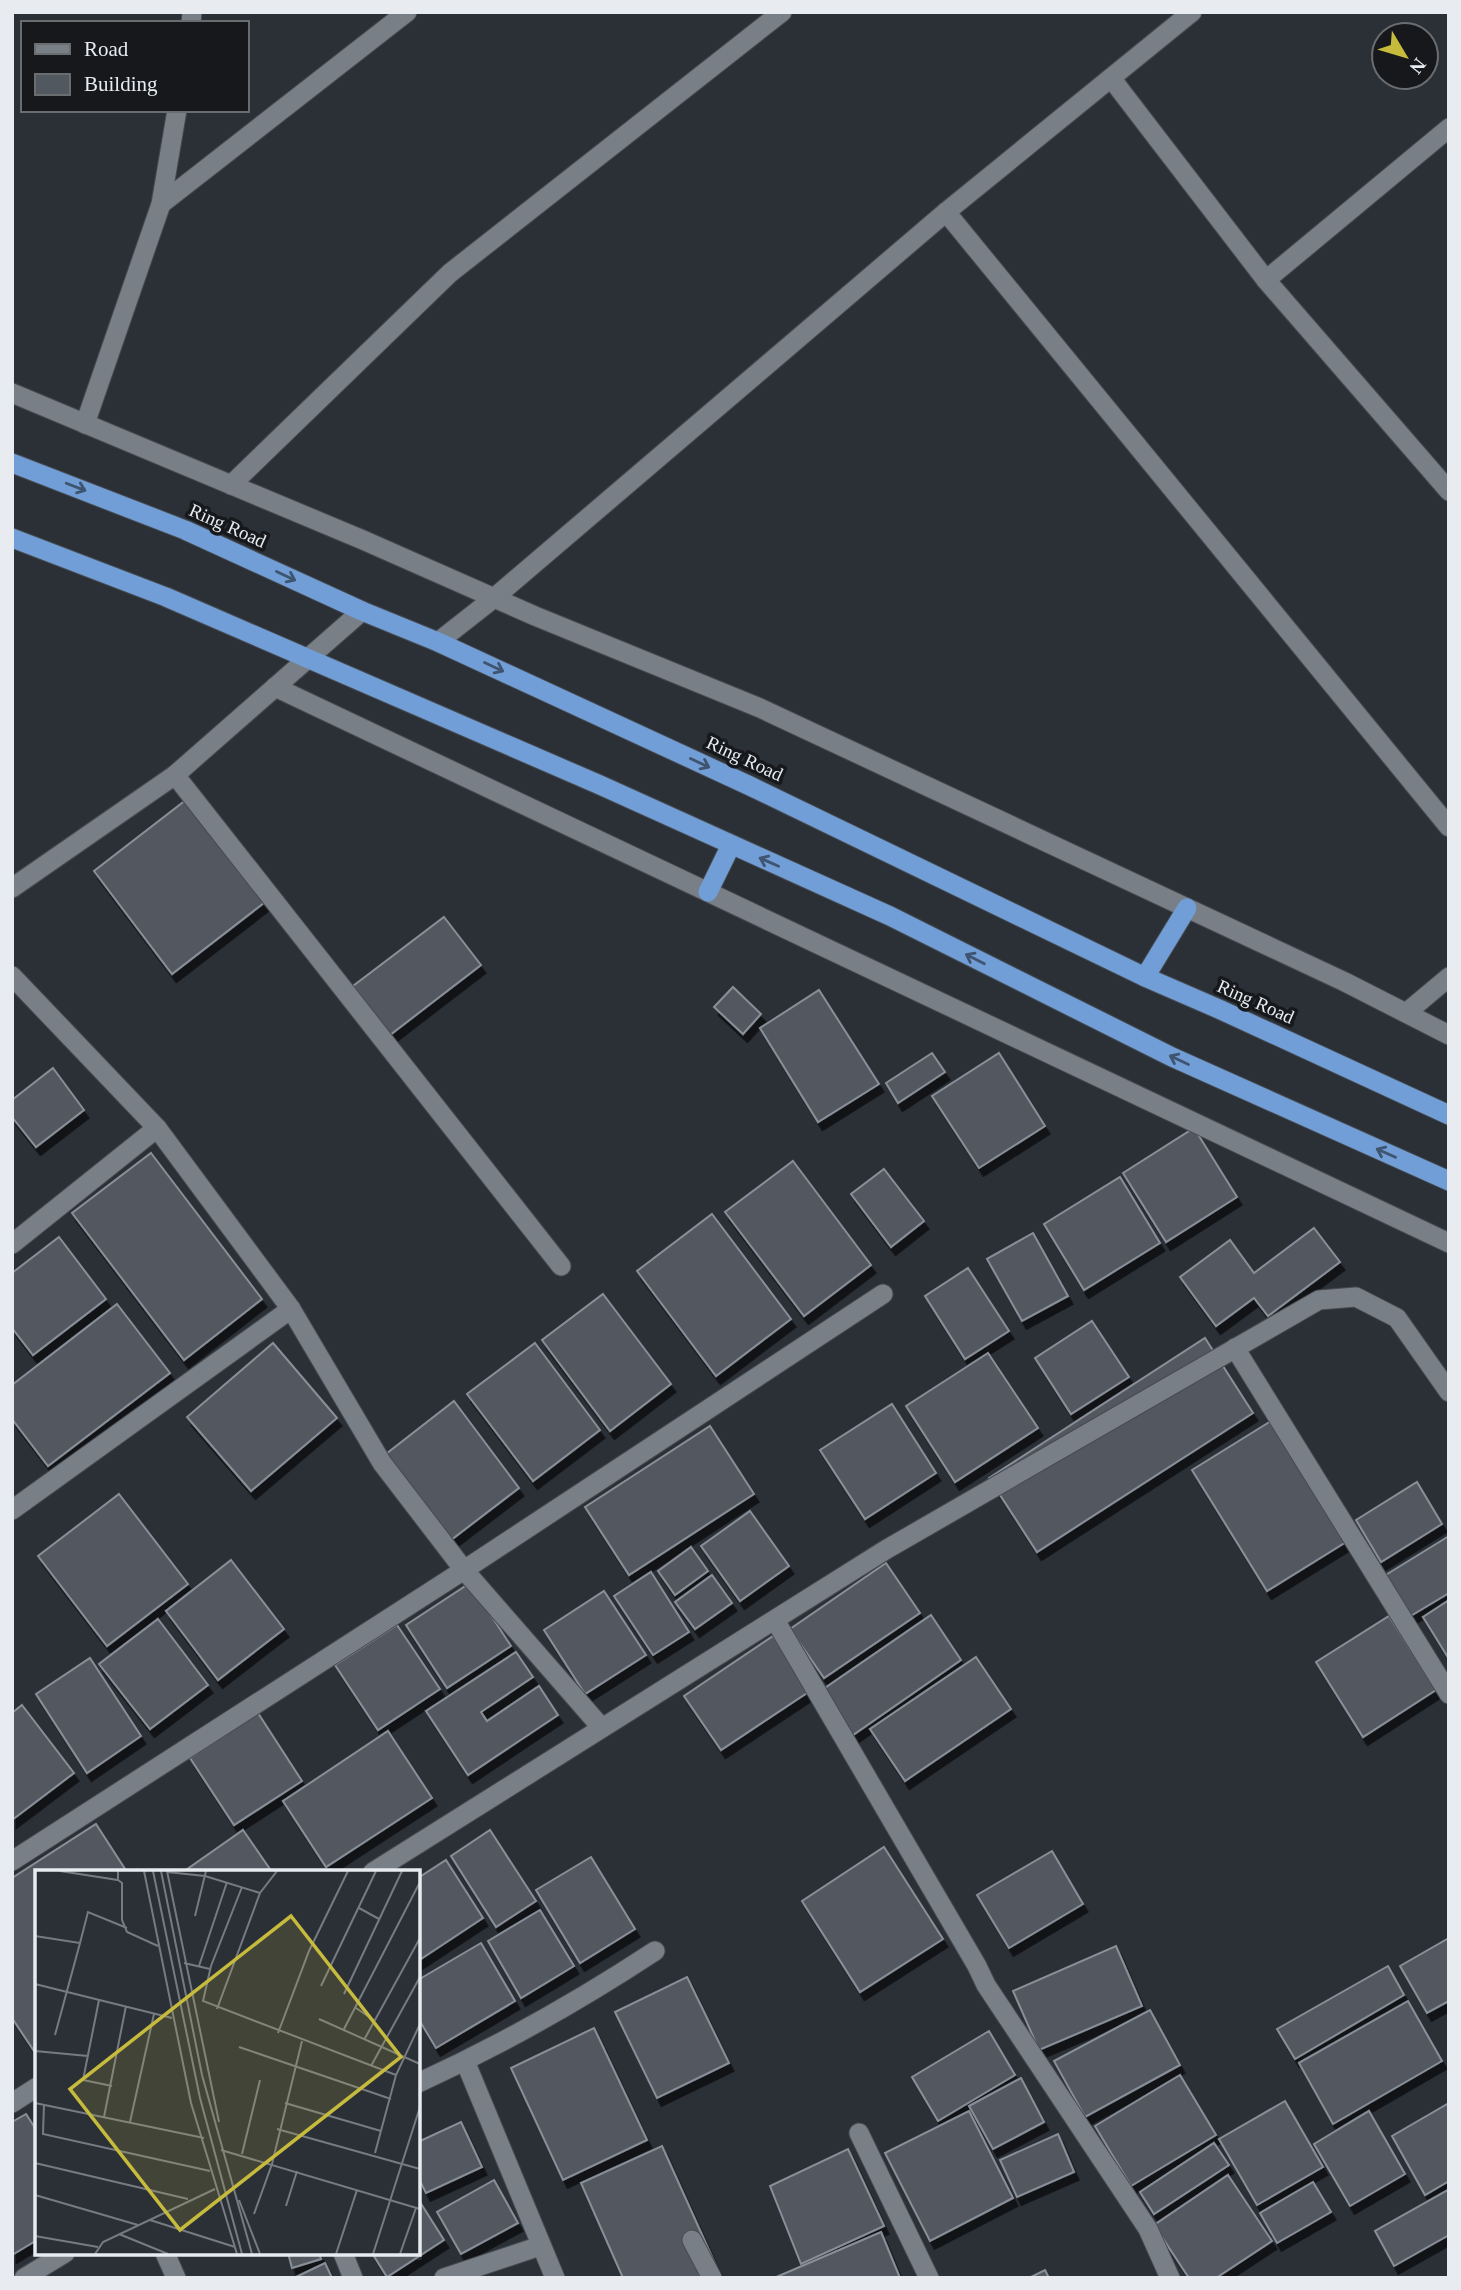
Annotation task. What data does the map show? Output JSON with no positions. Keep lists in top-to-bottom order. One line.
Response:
{"streets":{"highway":["Ring Road"]},"legend":["Road","Building"],"north":"bottom right"}
